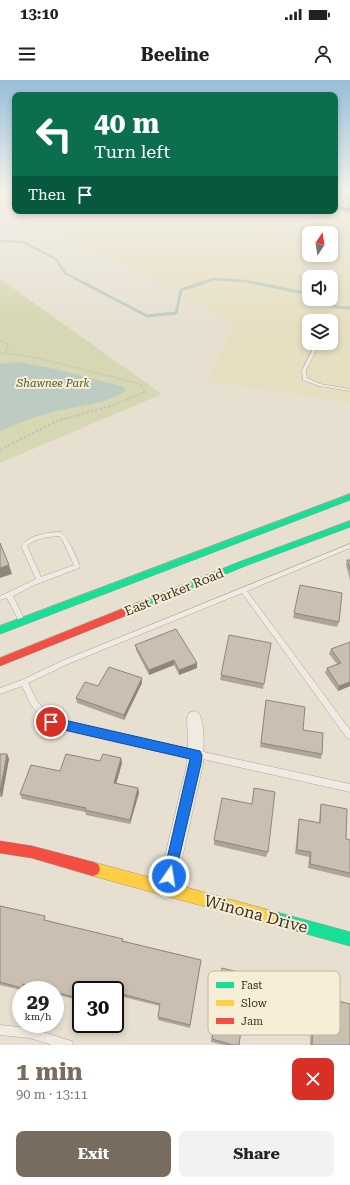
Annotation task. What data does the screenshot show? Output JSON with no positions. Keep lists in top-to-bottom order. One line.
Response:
{"streets":{"main road":["East Parker Road","Winona Drive"]},"parks":["Shawnee Park"],"legend":["Fast","Slow","Jam"],"north":"top","page":{"status":"13:10","header":"Beeline","turn":["40 m","Turn left"],"then":"Then","speed":"29 km/h","limit":"30","heading":["1 min","90 m · 13:11"],"buttons":["Exit","Share"]}}
